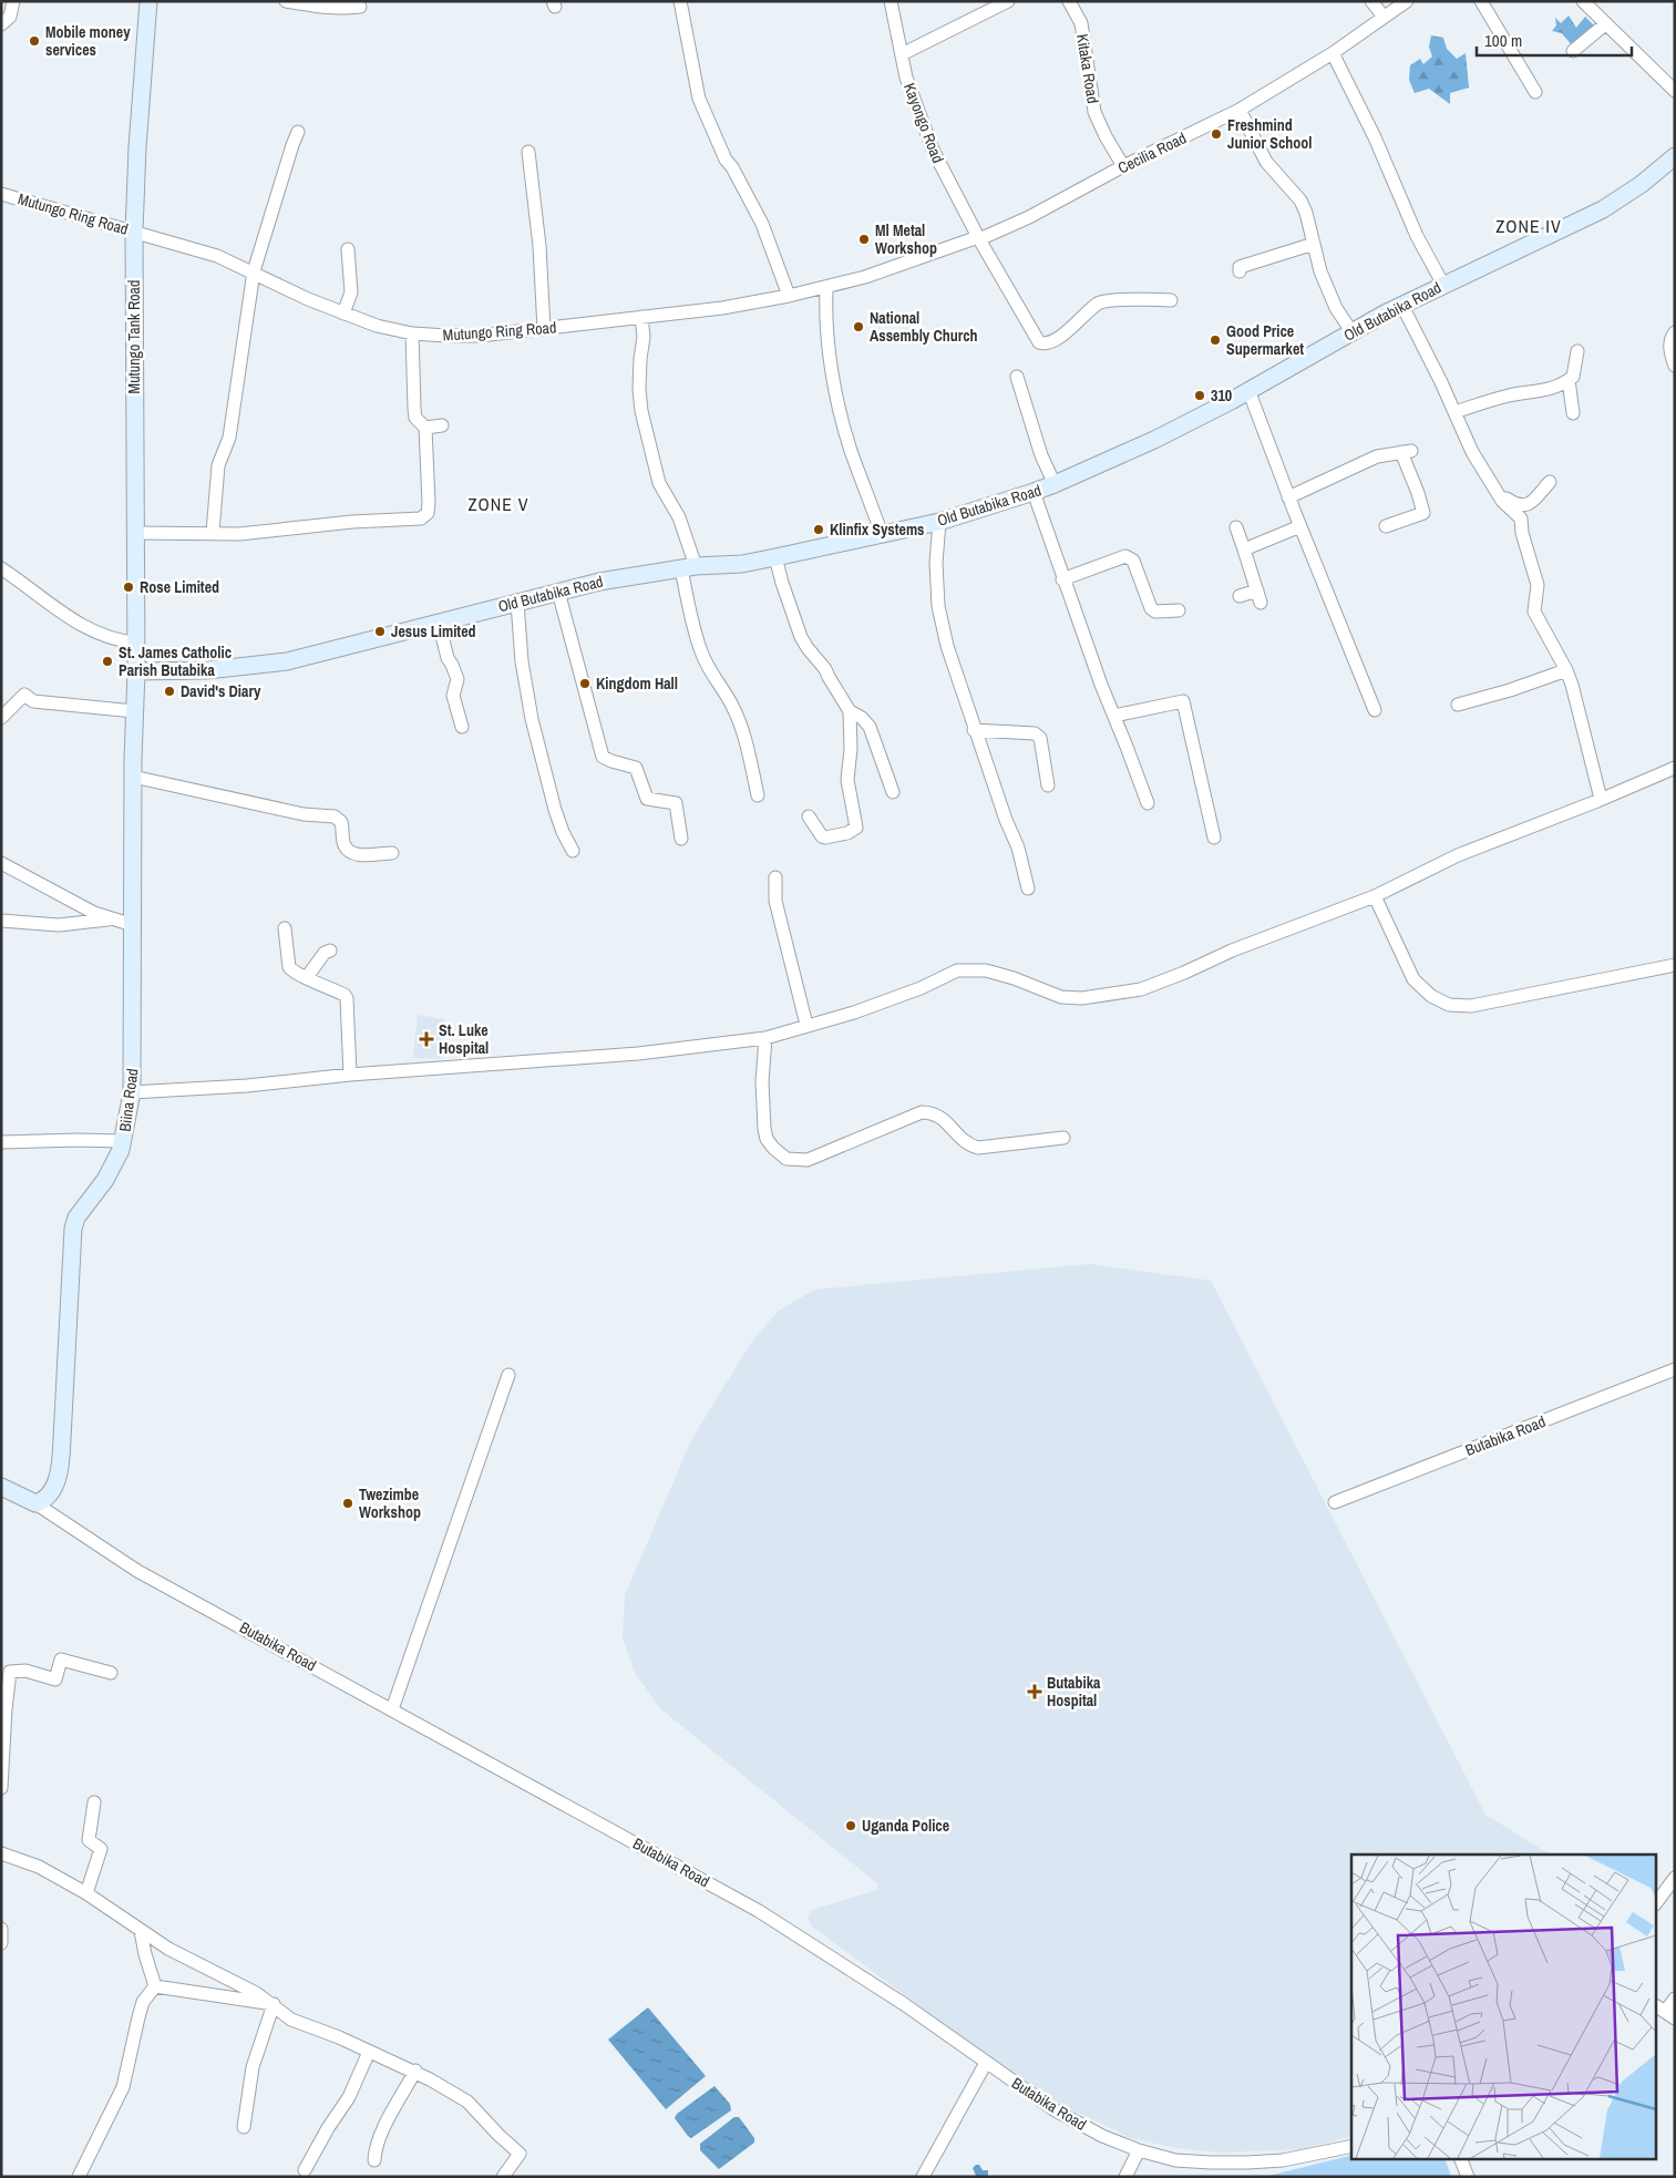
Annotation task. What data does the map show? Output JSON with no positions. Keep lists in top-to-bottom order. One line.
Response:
{"streets":{"main road":["Old Butabika Road","Mutungo Tank Road","Biina Road","Butabika Road"],"street":["Kitaka Road","Kayongo Road","Cecilia Road","Mutungo Ring Road"]},"crossings":[["Kitaka Road","Cecilia Road"],["Kayongo Road","Cecilia Road"],["Kayongo Road","Mutungo Ring Road"],["Cecilia Road","Mutungo Ring Road"],["Mutungo Ring Road","Mutungo Tank Road"],["Old Butabika Road","Mutungo Tank Road"],["Old Butabika Road","Biina Road"],["Mutungo Tank Road","Biina Road"],["Biina Road","Butabika Road"]],"districts":["ZONE IV","ZONE V"],"places":{"other":["Mobile money services","Freshmind Junior School","Ml Metal Workshop","National Assembly Church","Good Price Supermarket","310","Klinfix Systems","Rose Limited","Jesus Limited","St. James Catholic Parish Butabika","Kingdom Hall","David's Diary","Twezimbe Workshop","Uganda Police"],"health":["St. Luke Hospital","Butabika Hospital"]},"scale_bar":"100 m"}
